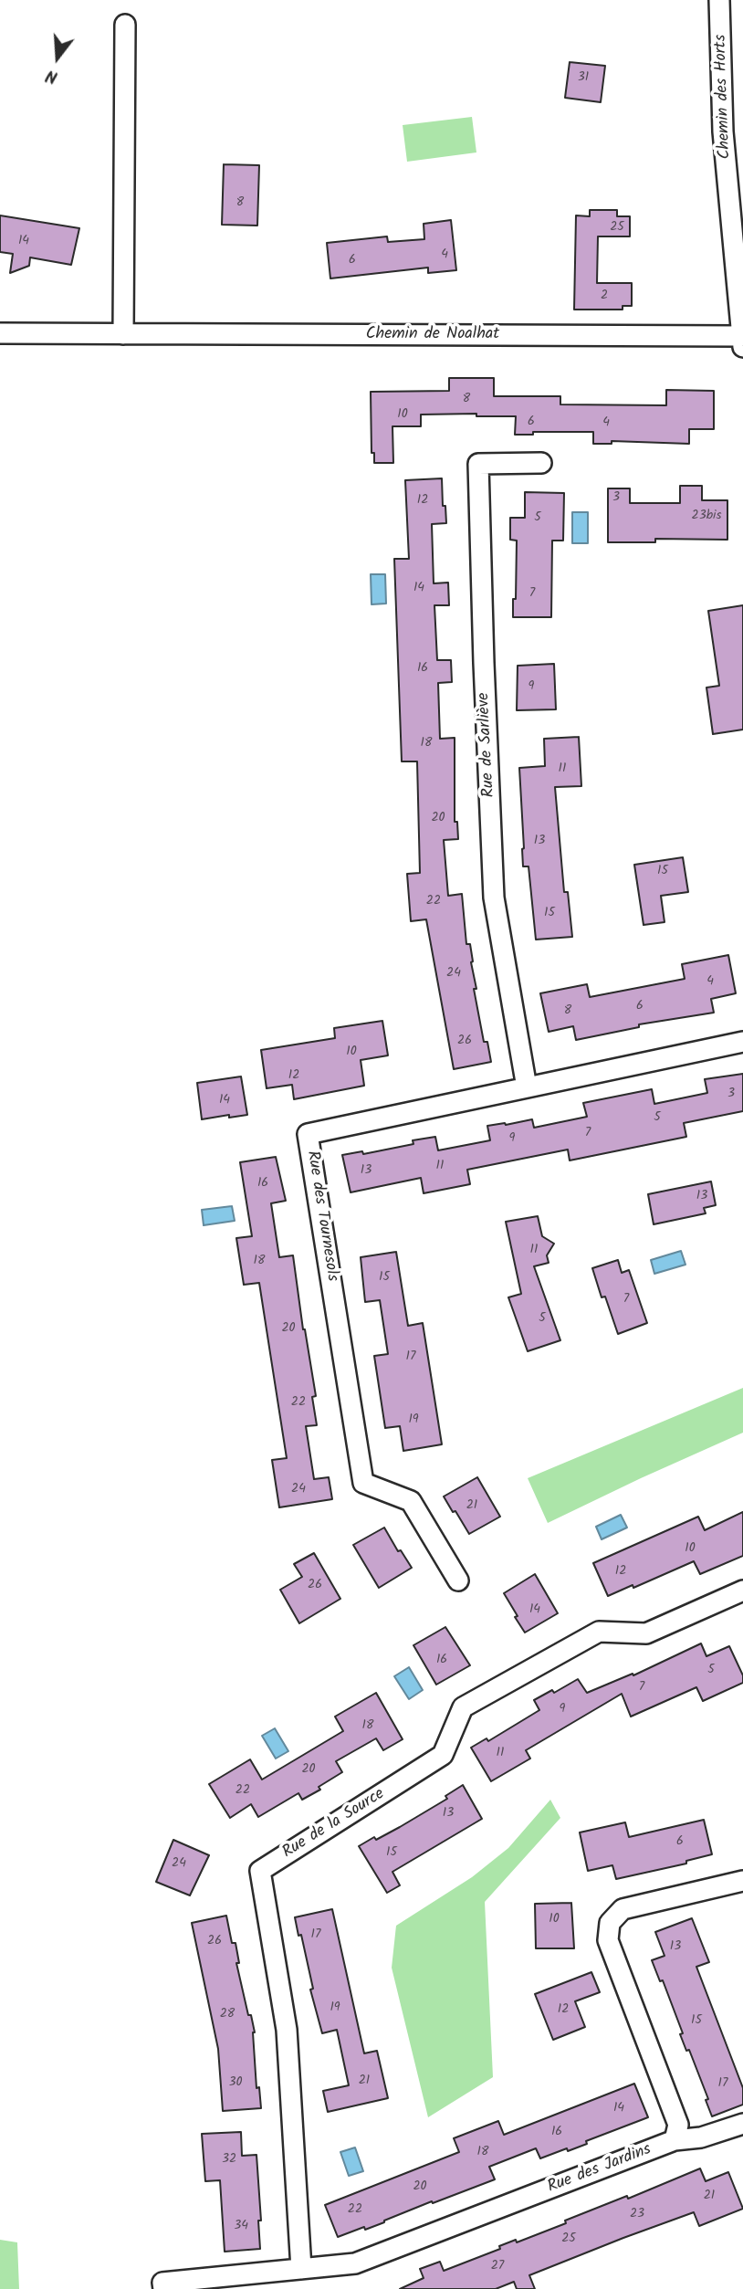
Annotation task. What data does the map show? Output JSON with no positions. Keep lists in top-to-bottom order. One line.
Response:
{"streets":{"street":["Chemin des Horts","Chemin de Noalhat","Rue de Sarliève","Rue des Tournesols","Rue de la Source","Rue des Jardins"]},"crossings":[["Chemin des Horts","Chemin de Noalhat"],["Rue de Sarliève","Rue des Tournesols"],["Rue de la Source","Rue des Jardins"]],"house_numbers":["31","8","25","14","4","6","2","8","10","6","4","3","12","23bis","5","14","7","16","9","18","11","20","13","15","22","15","24","4","6","8","26","10","12","3","14","5","7","9","11","13","16","13","11","18","15","7","5","20","17","22","19","24","21","10","12","26","14","16","5","7","9","18","11","20","22","13","6","15","24","10","17","26","13","19","12","28","15","21","30","17","14","16","18","32","20","21","22","23","34","25","27"],"north":"bottom"}
